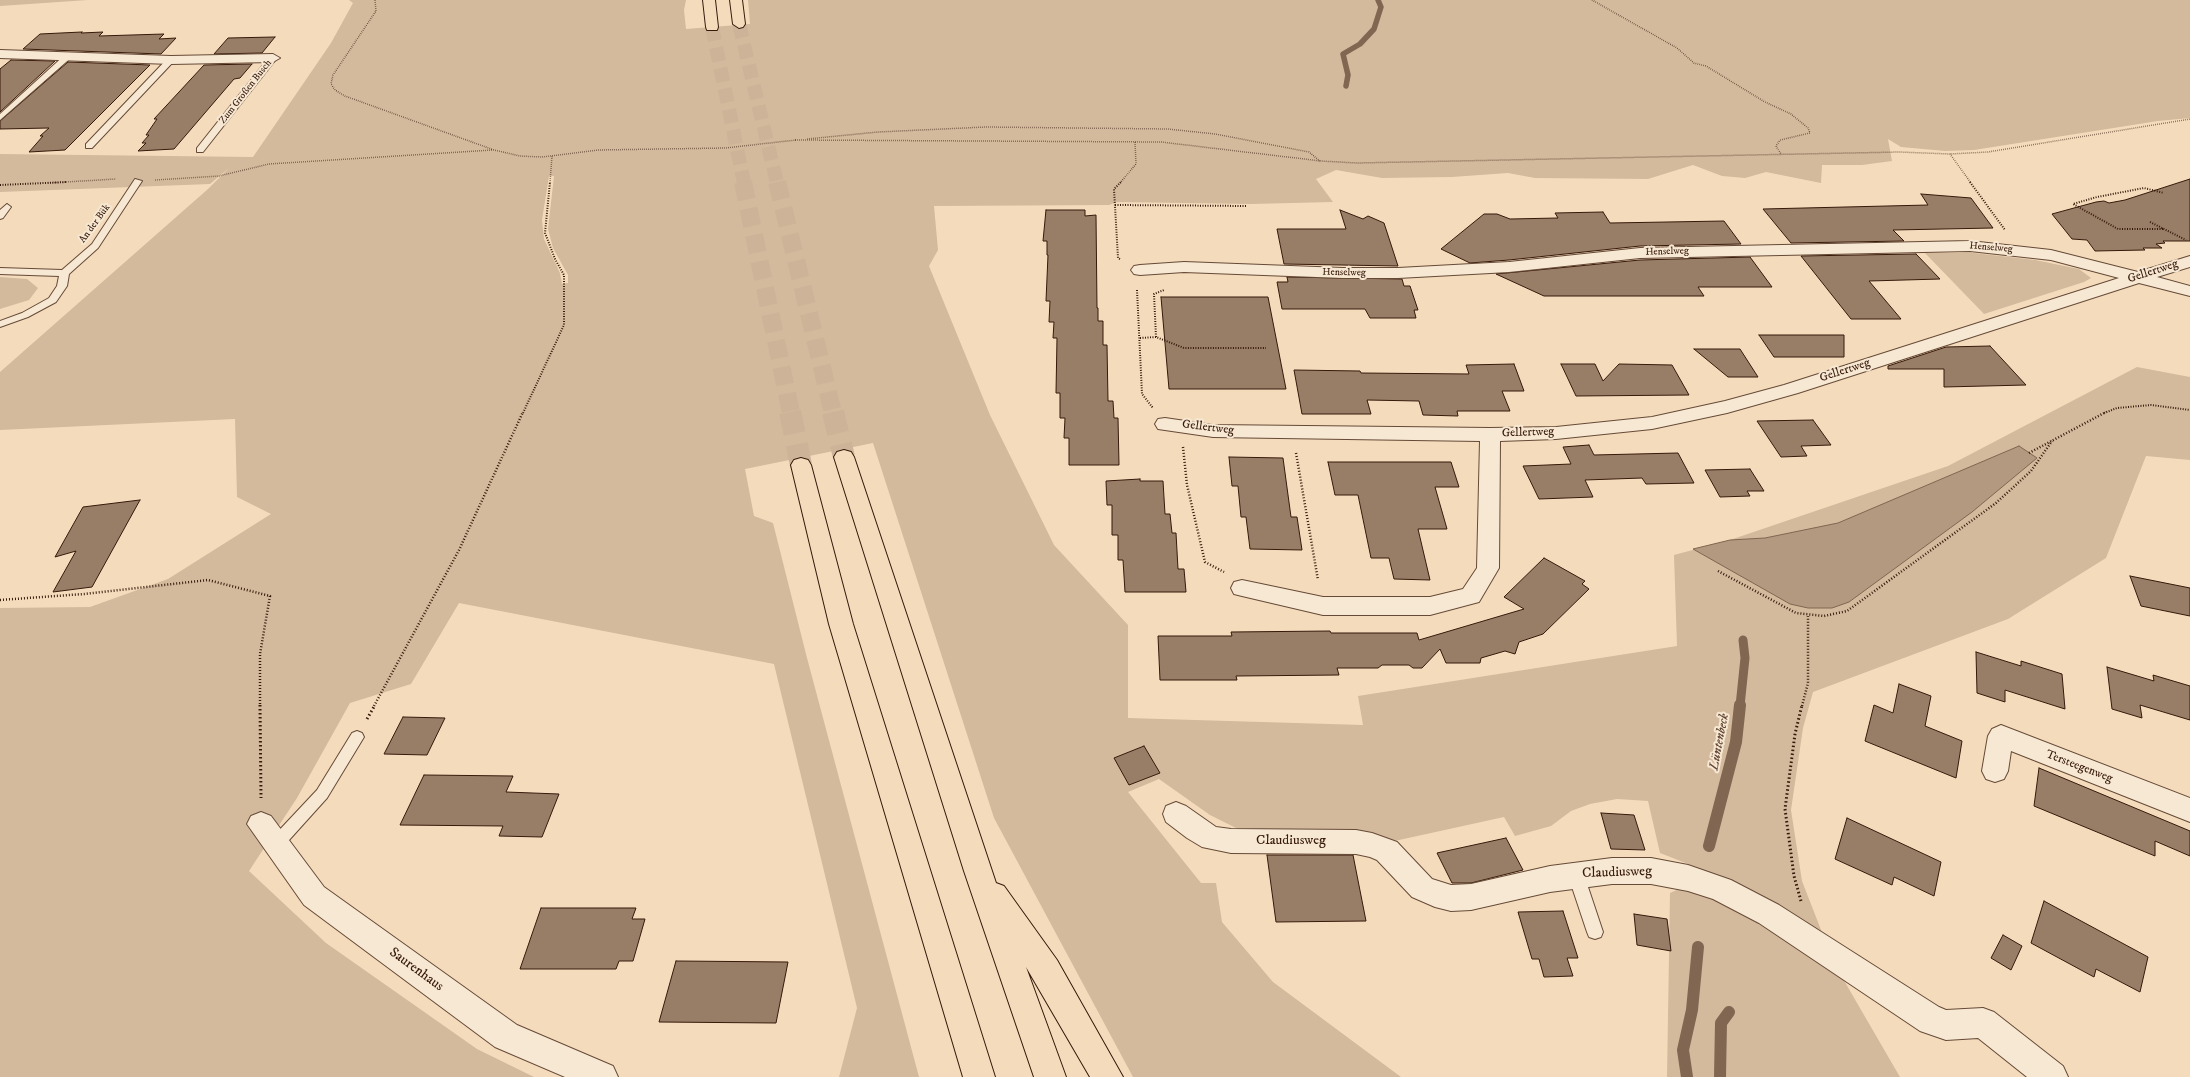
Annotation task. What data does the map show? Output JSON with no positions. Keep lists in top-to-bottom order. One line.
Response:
{"streets":{"street":["Zum Großen Busch","Henselweg","Gellertweg","Tersteegenweg","Claudiusweg","Saurenhaus"],"lane":["An der Bük"]},"crossings":[["Henselweg","Gellertweg"]],"water":["Lüntenbeck"]}
